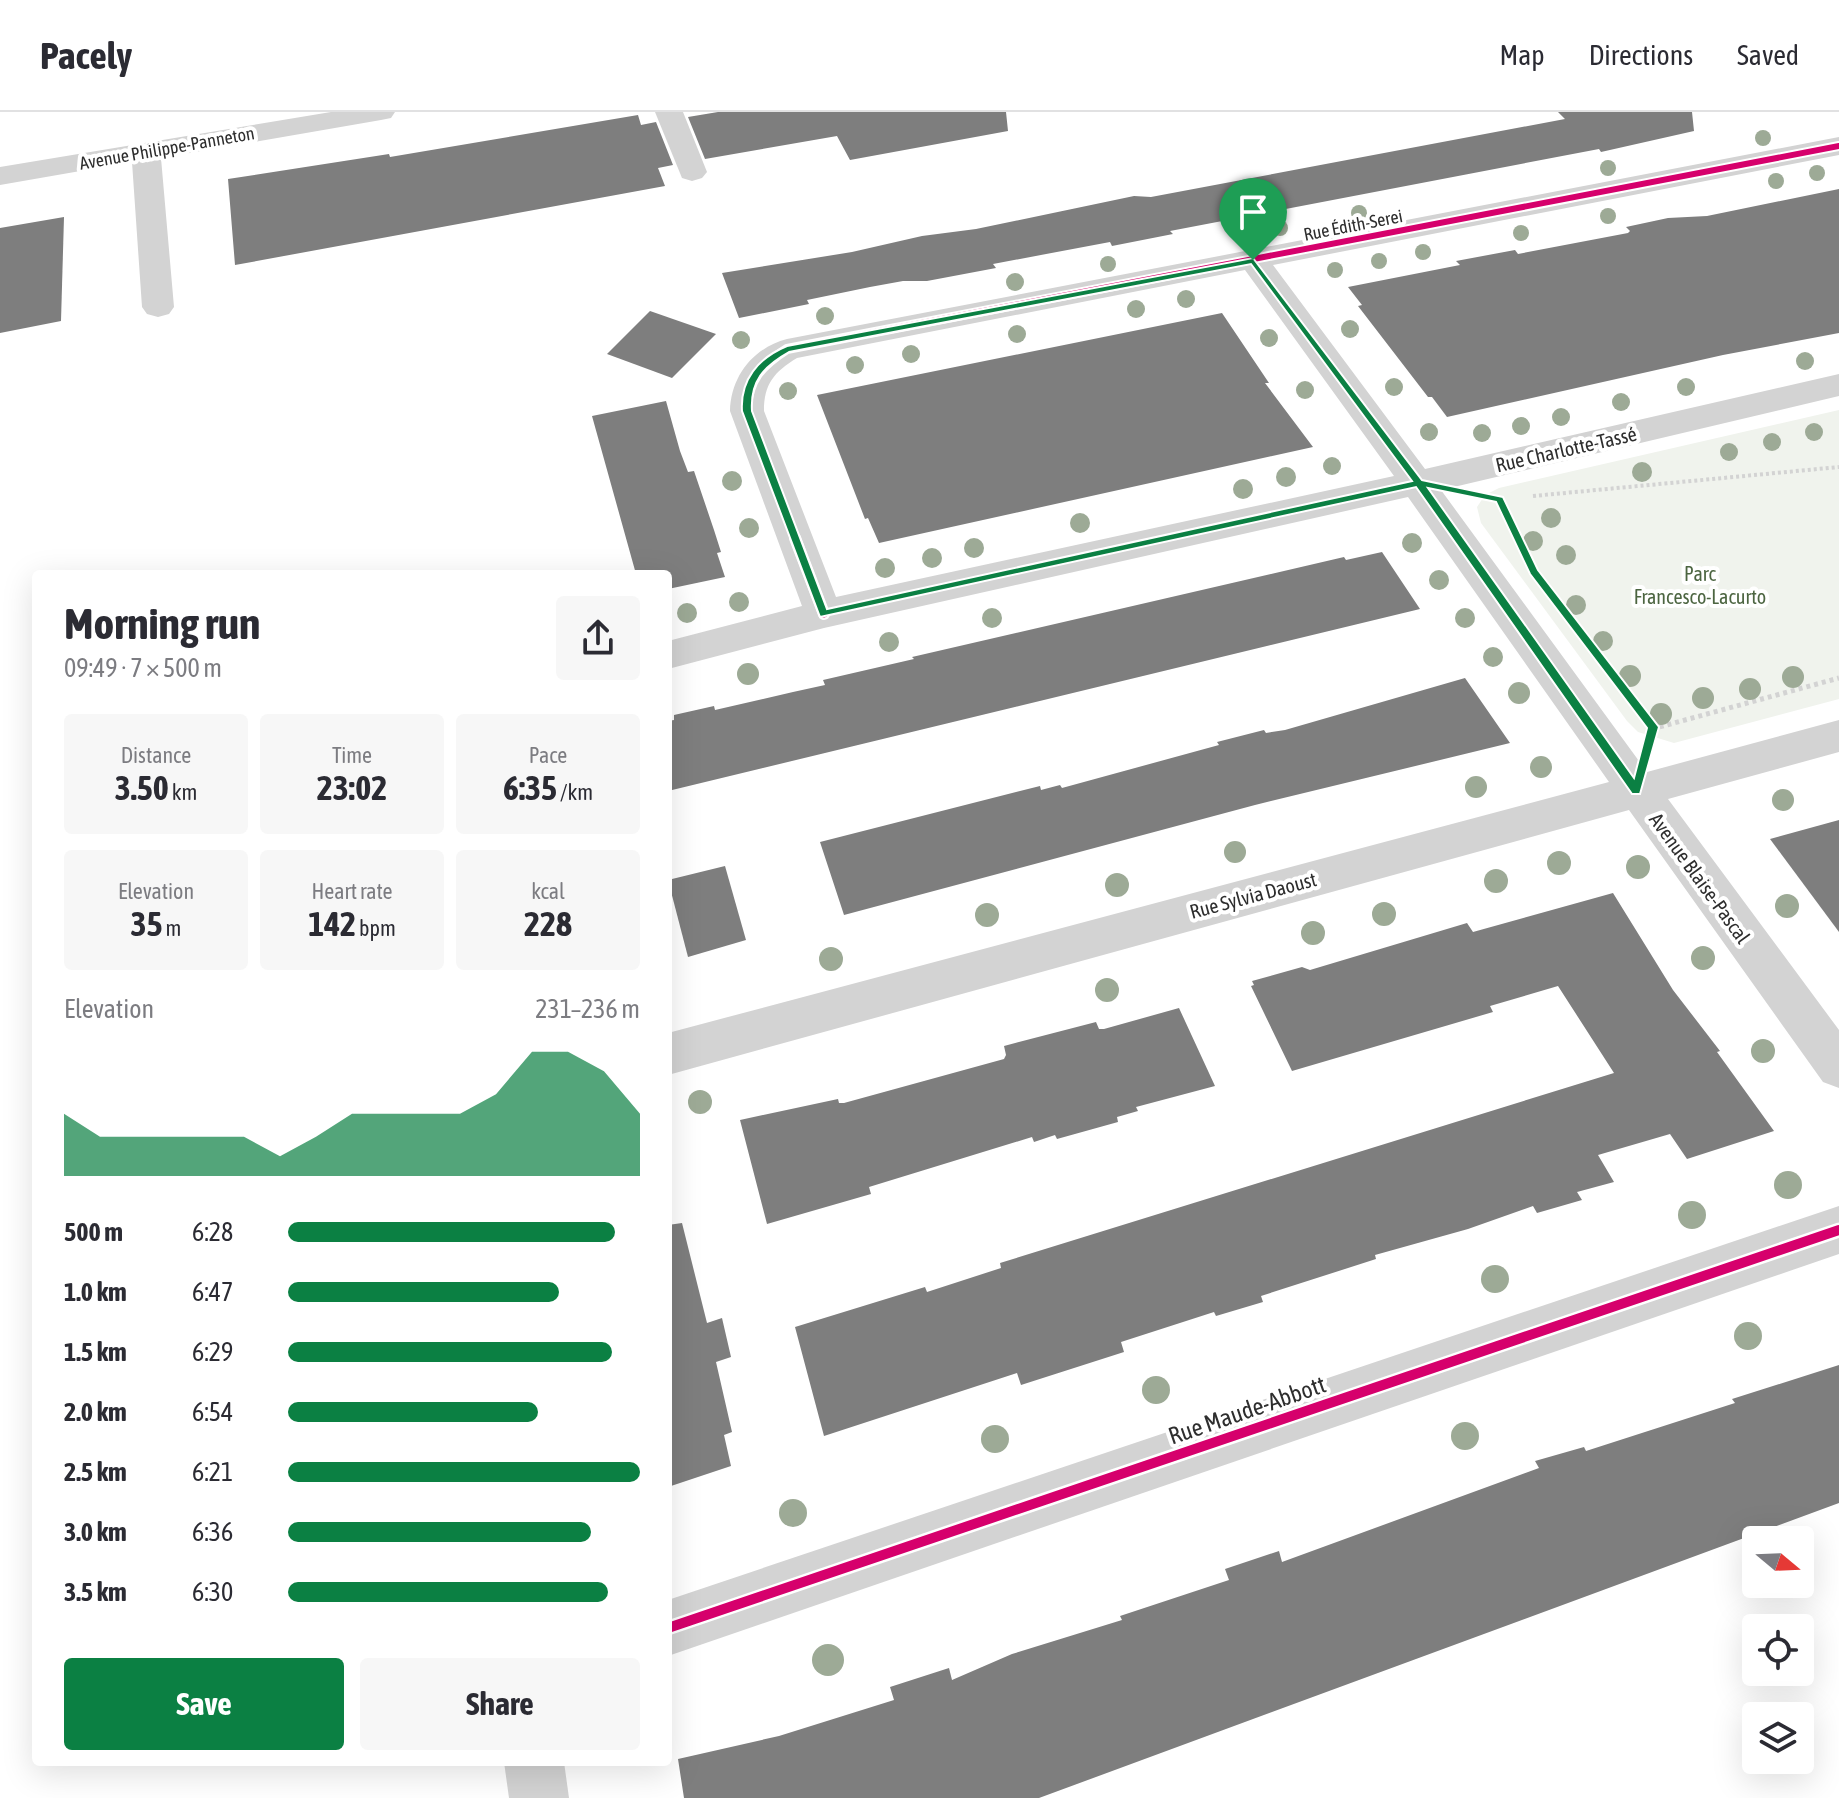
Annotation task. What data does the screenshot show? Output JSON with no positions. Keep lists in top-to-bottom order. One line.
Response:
{"streets":{"street":["Avenue Philippe-Panneton","Rue Édith-Serei","Rue Charlotte-Tassé","Avenue Blaise-Pascal","Rue Sylvia Daoust","Rue Maude-Abbott"]},"crossings":[["Rue Édith-Serei","Rue Charlotte-Tassé"],["Rue Édith-Serei","Avenue Blaise-Pascal"],["Rue Charlotte-Tassé","Avenue Blaise-Pascal"],["Avenue Blaise-Pascal","Rue Sylvia Daoust"]],"parks":["Parc Francesco-Lacurto"],"north":"right","page":{"header":"Pacely","nav":["Map","Directions","Saved"],"heading":["Morning run","09:49 · 7 × 500 m"],"stats":[["Distance","3.50 km"],["Time","23:02"],["Pace","6:35 /km"],["Elevation","35 m"],["Heart rate","142 bpm"],["kcal","228"]],"chart":["Elevation","231–236 m"],"list":[{"name":"500 m","note":"6:28"},{"name":"1.0 km","note":"6:47"},{"name":"1.5 km","note":"6:29"},{"name":"2.0 km","note":"6:54"},{"name":"2.5 km","note":"6:21"},{"name":"3.0 km","note":"6:36"},{"name":"3.5 km","note":"6:30"}],"buttons":["Save","Share"]}}
